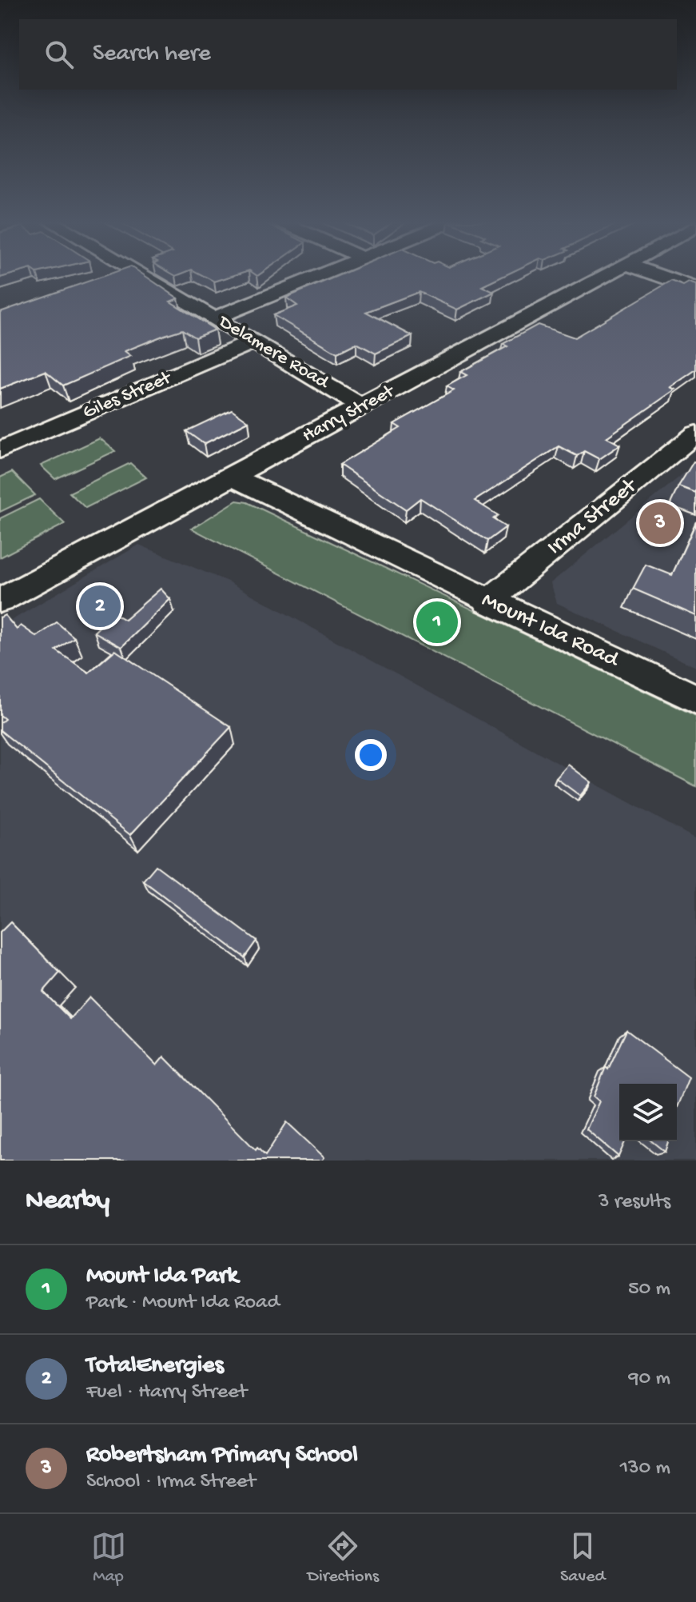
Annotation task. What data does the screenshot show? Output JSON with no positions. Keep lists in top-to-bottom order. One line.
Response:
{"streets":{"street":["Delamere Road","Giles Street","Harry Street","Irma Street","Mount Ida Road"]},"crossings":[["Delamere Road","Giles Street"],["Delamere Road","Harry Street"],["Harry Street","Mount Ida Road"],["Irma Street","Mount Ida Road"]],"page":{"search":"Search here","pins":["3","2","1"],"heading":["Nearby","3 results"],"list":[{"mark":"1","name":"Mount Ida Park","note":"Park · Mount Ida Road","value":"50 m"},{"mark":"2","name":"TotalEnergies","note":"Fuel · Harry Street","value":"90 m"},{"mark":"3","name":"Robertsham Primary School","note":"School · Irma Street","value":"130 m"}],"nav":["Map","Directions","Saved"]}}
